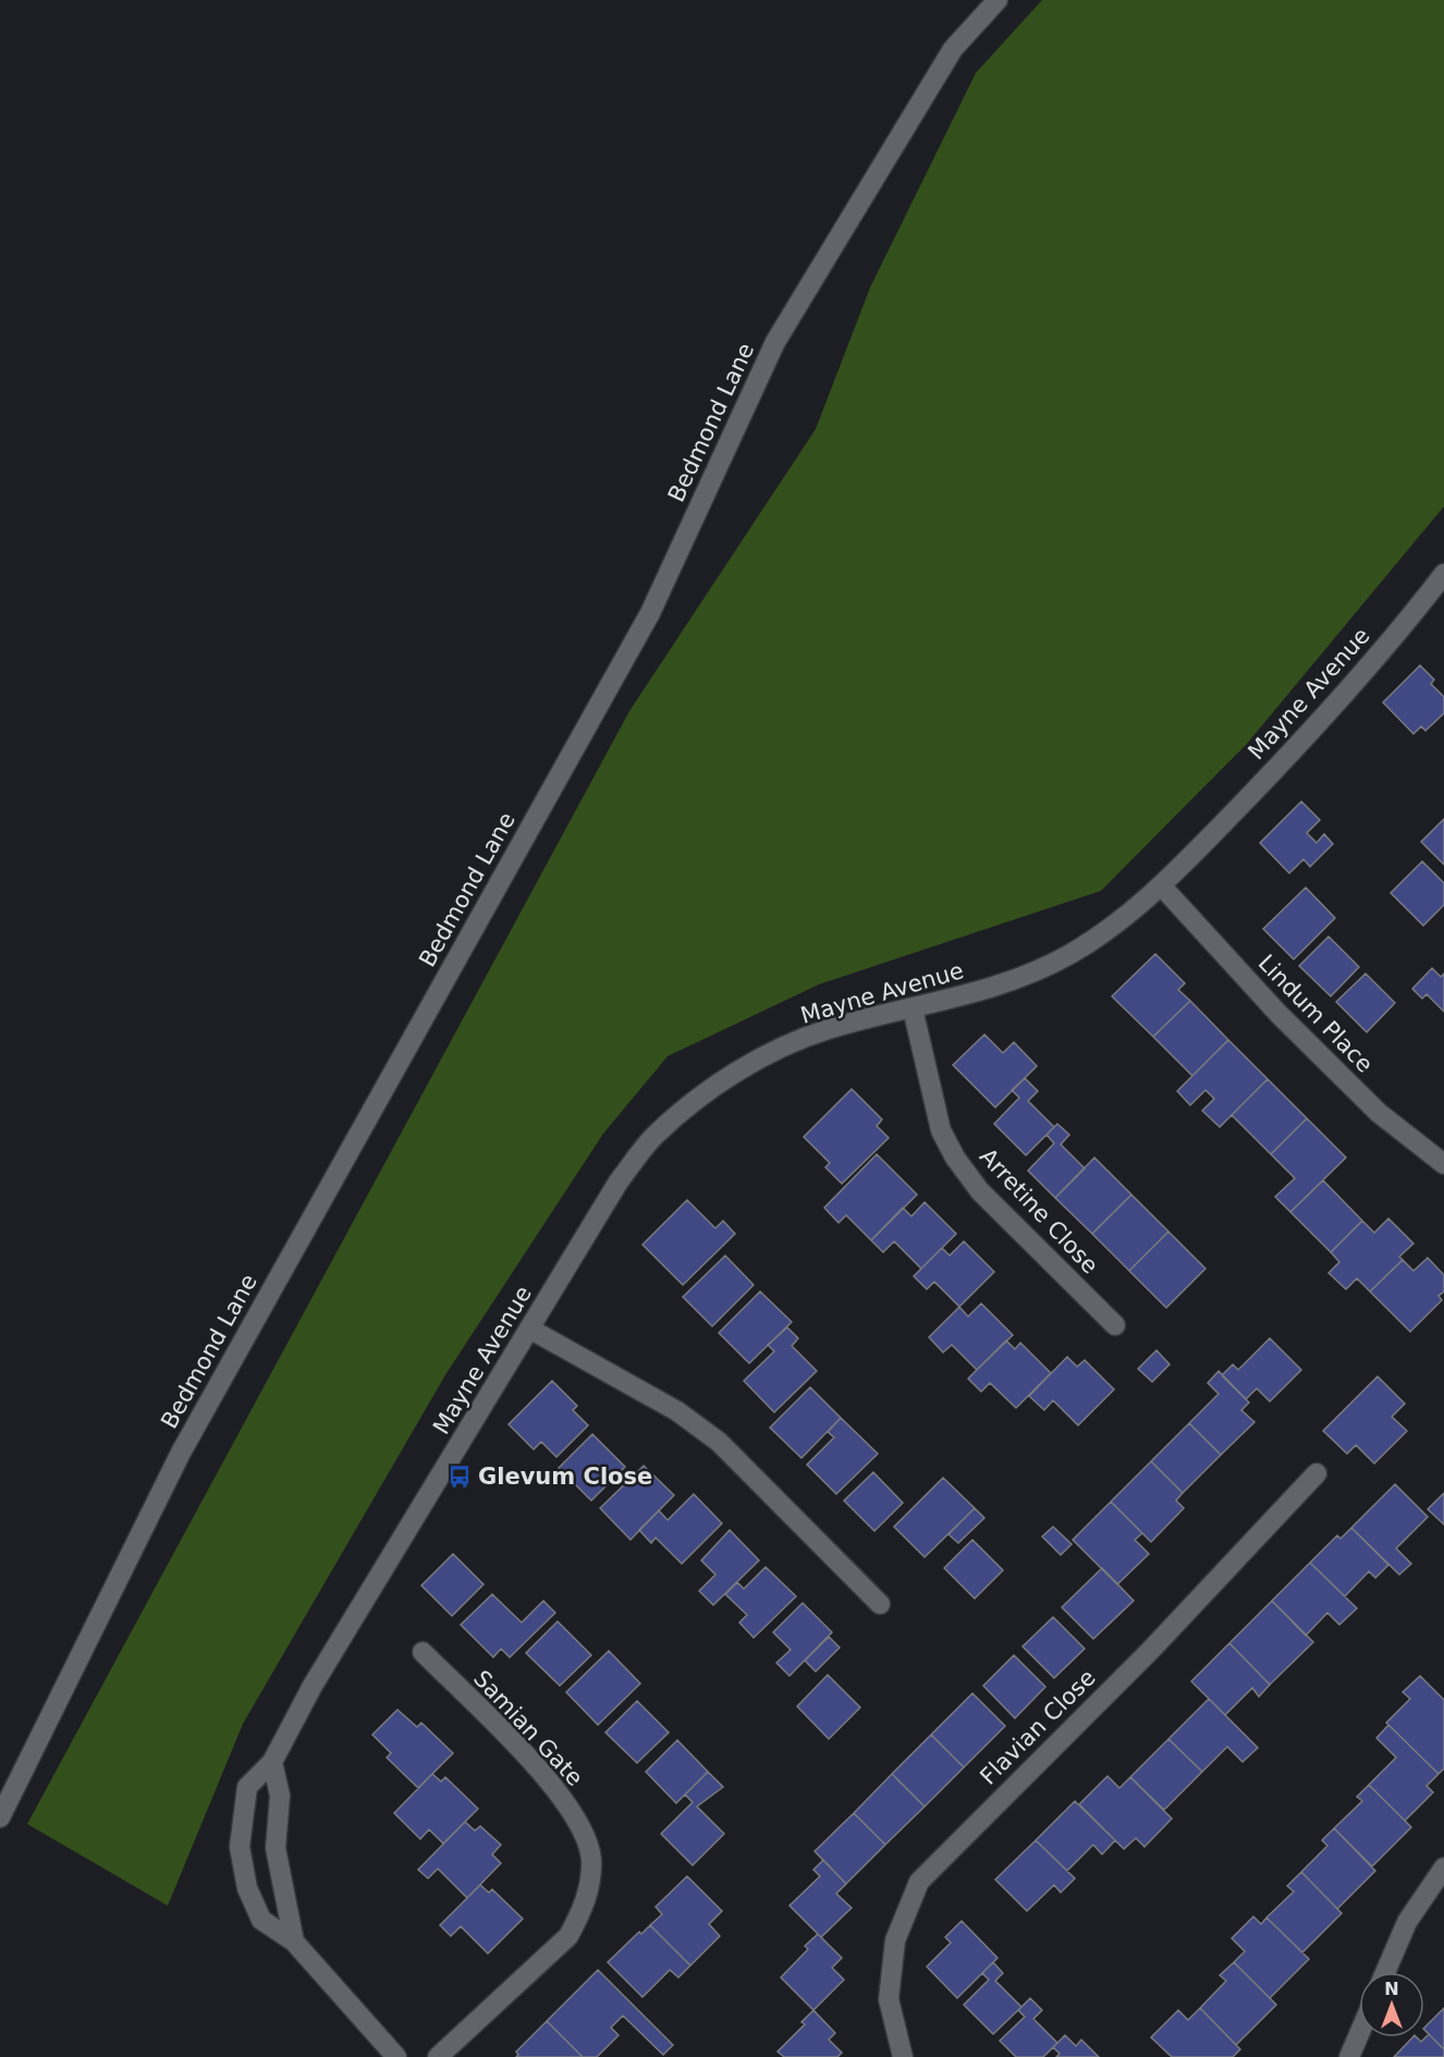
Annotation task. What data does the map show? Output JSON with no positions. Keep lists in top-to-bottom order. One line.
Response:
{"streets":{"street":["Bedmond Lane","Mayne Avenue","Lindum Place","Arretine Close","Flavian Close","Samian Gate"]},"crossings":[["Mayne Avenue","Lindum Place"],["Mayne Avenue","Arretine Close"]],"places":{"bus stop":["Glevum Close"]},"north":"top"}
